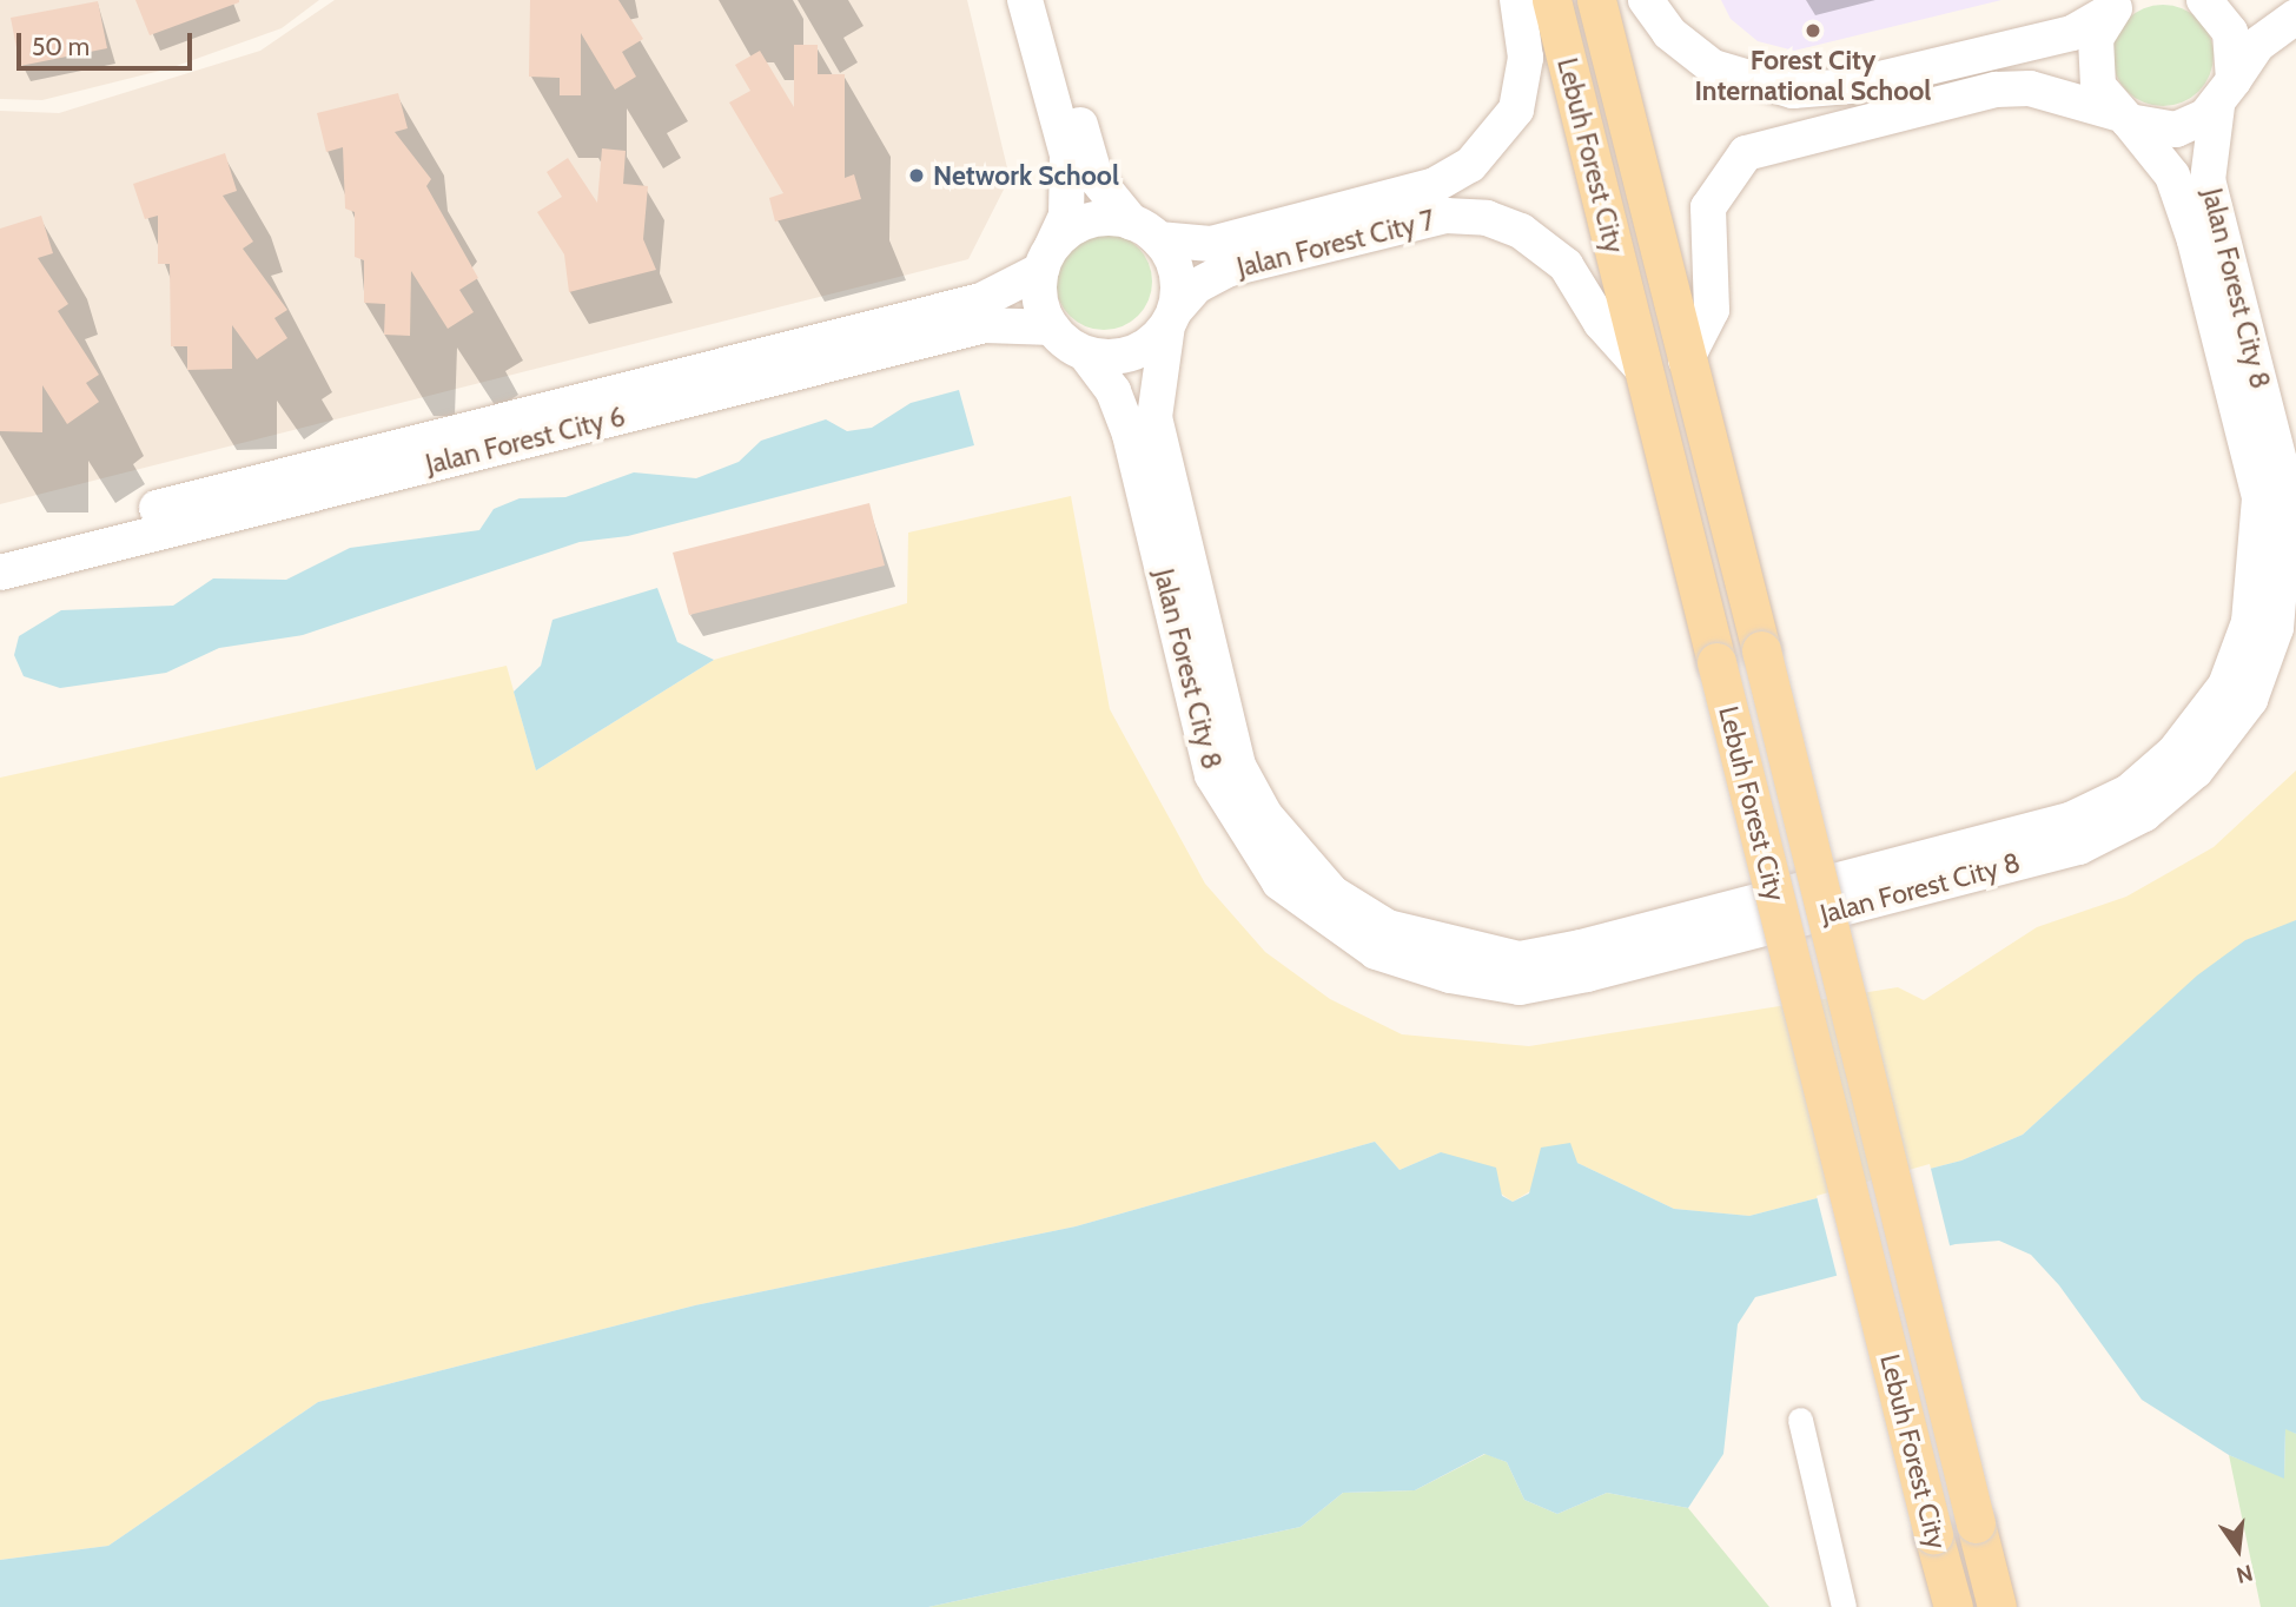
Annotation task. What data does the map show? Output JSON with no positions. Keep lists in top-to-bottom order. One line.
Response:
{"streets":{"main road":["Lebuh Forest City"],"street":["Jalan Forest City 7","Jalan Forest City 8","Jalan Forest City 6"]},"crossings":[["Lebuh Forest City","Jalan Forest City 7"],["Jalan Forest City 7","Jalan Forest City 8"],["Jalan Forest City 7","Jalan Forest City 6"],["Jalan Forest City 8","Jalan Forest City 6"]],"places":["Forest City International School","Network School"],"scale_bar":"50 m","north":"bottom"}
